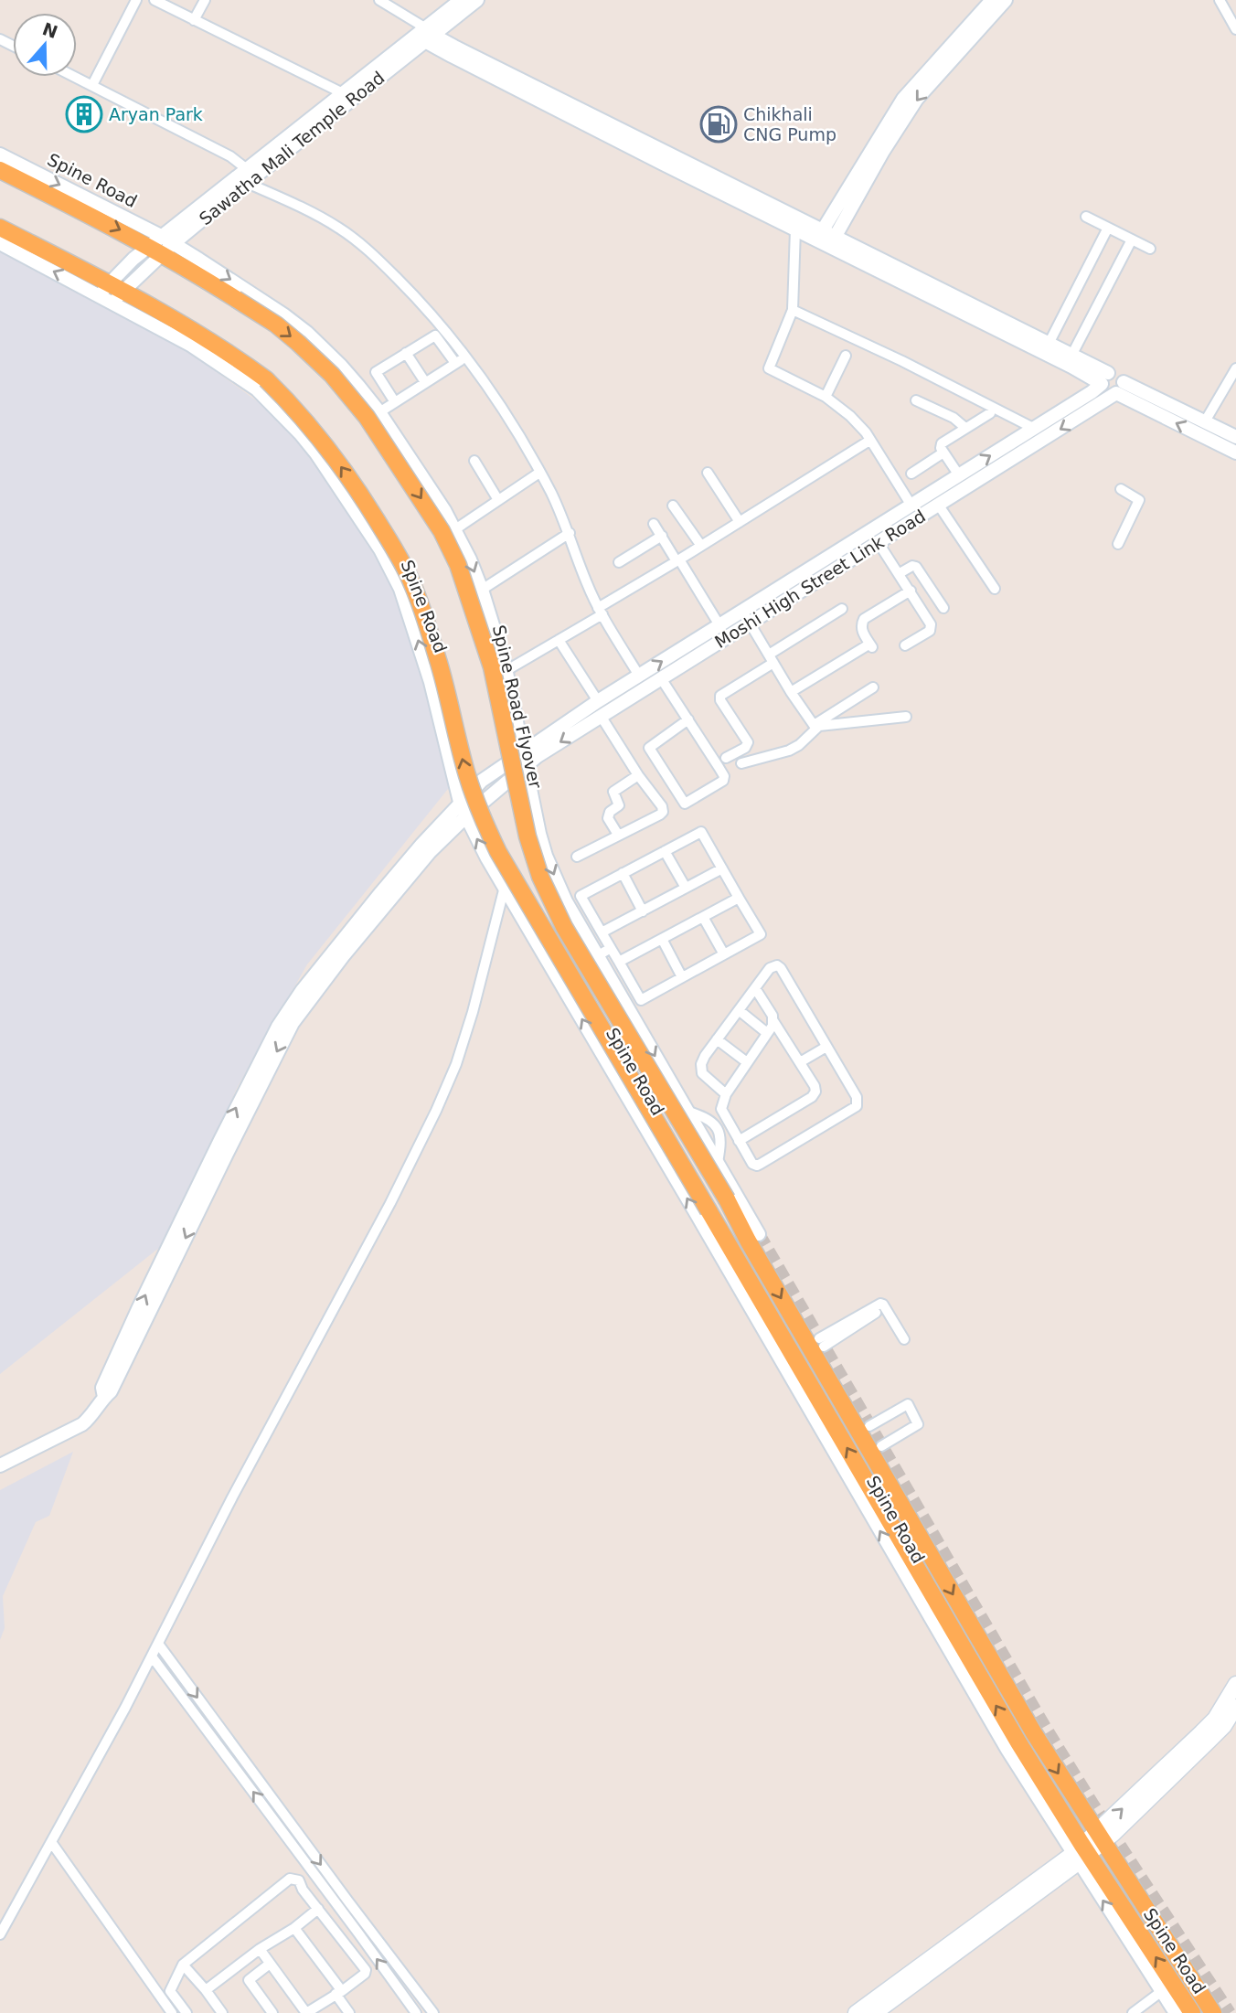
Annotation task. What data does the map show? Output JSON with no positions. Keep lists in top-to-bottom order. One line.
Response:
{"streets":{"main road":["Spine Road","Spine Road Flyover"],"street":["Sawatha Mali Temple Road","Moshi High Street Link Road"]},"crossings":[["Sawatha Mali Temple Road","Spine Road"],["Sawatha Mali Temple Road","Spine Road Flyover"],["Spine Road","Moshi High Street Link Road"],["Spine Road","Spine Road Flyover"]],"places":{"building":["Aryan Park"],"fuel station":["Chikhali CNG Pump"]},"north":"top"}
